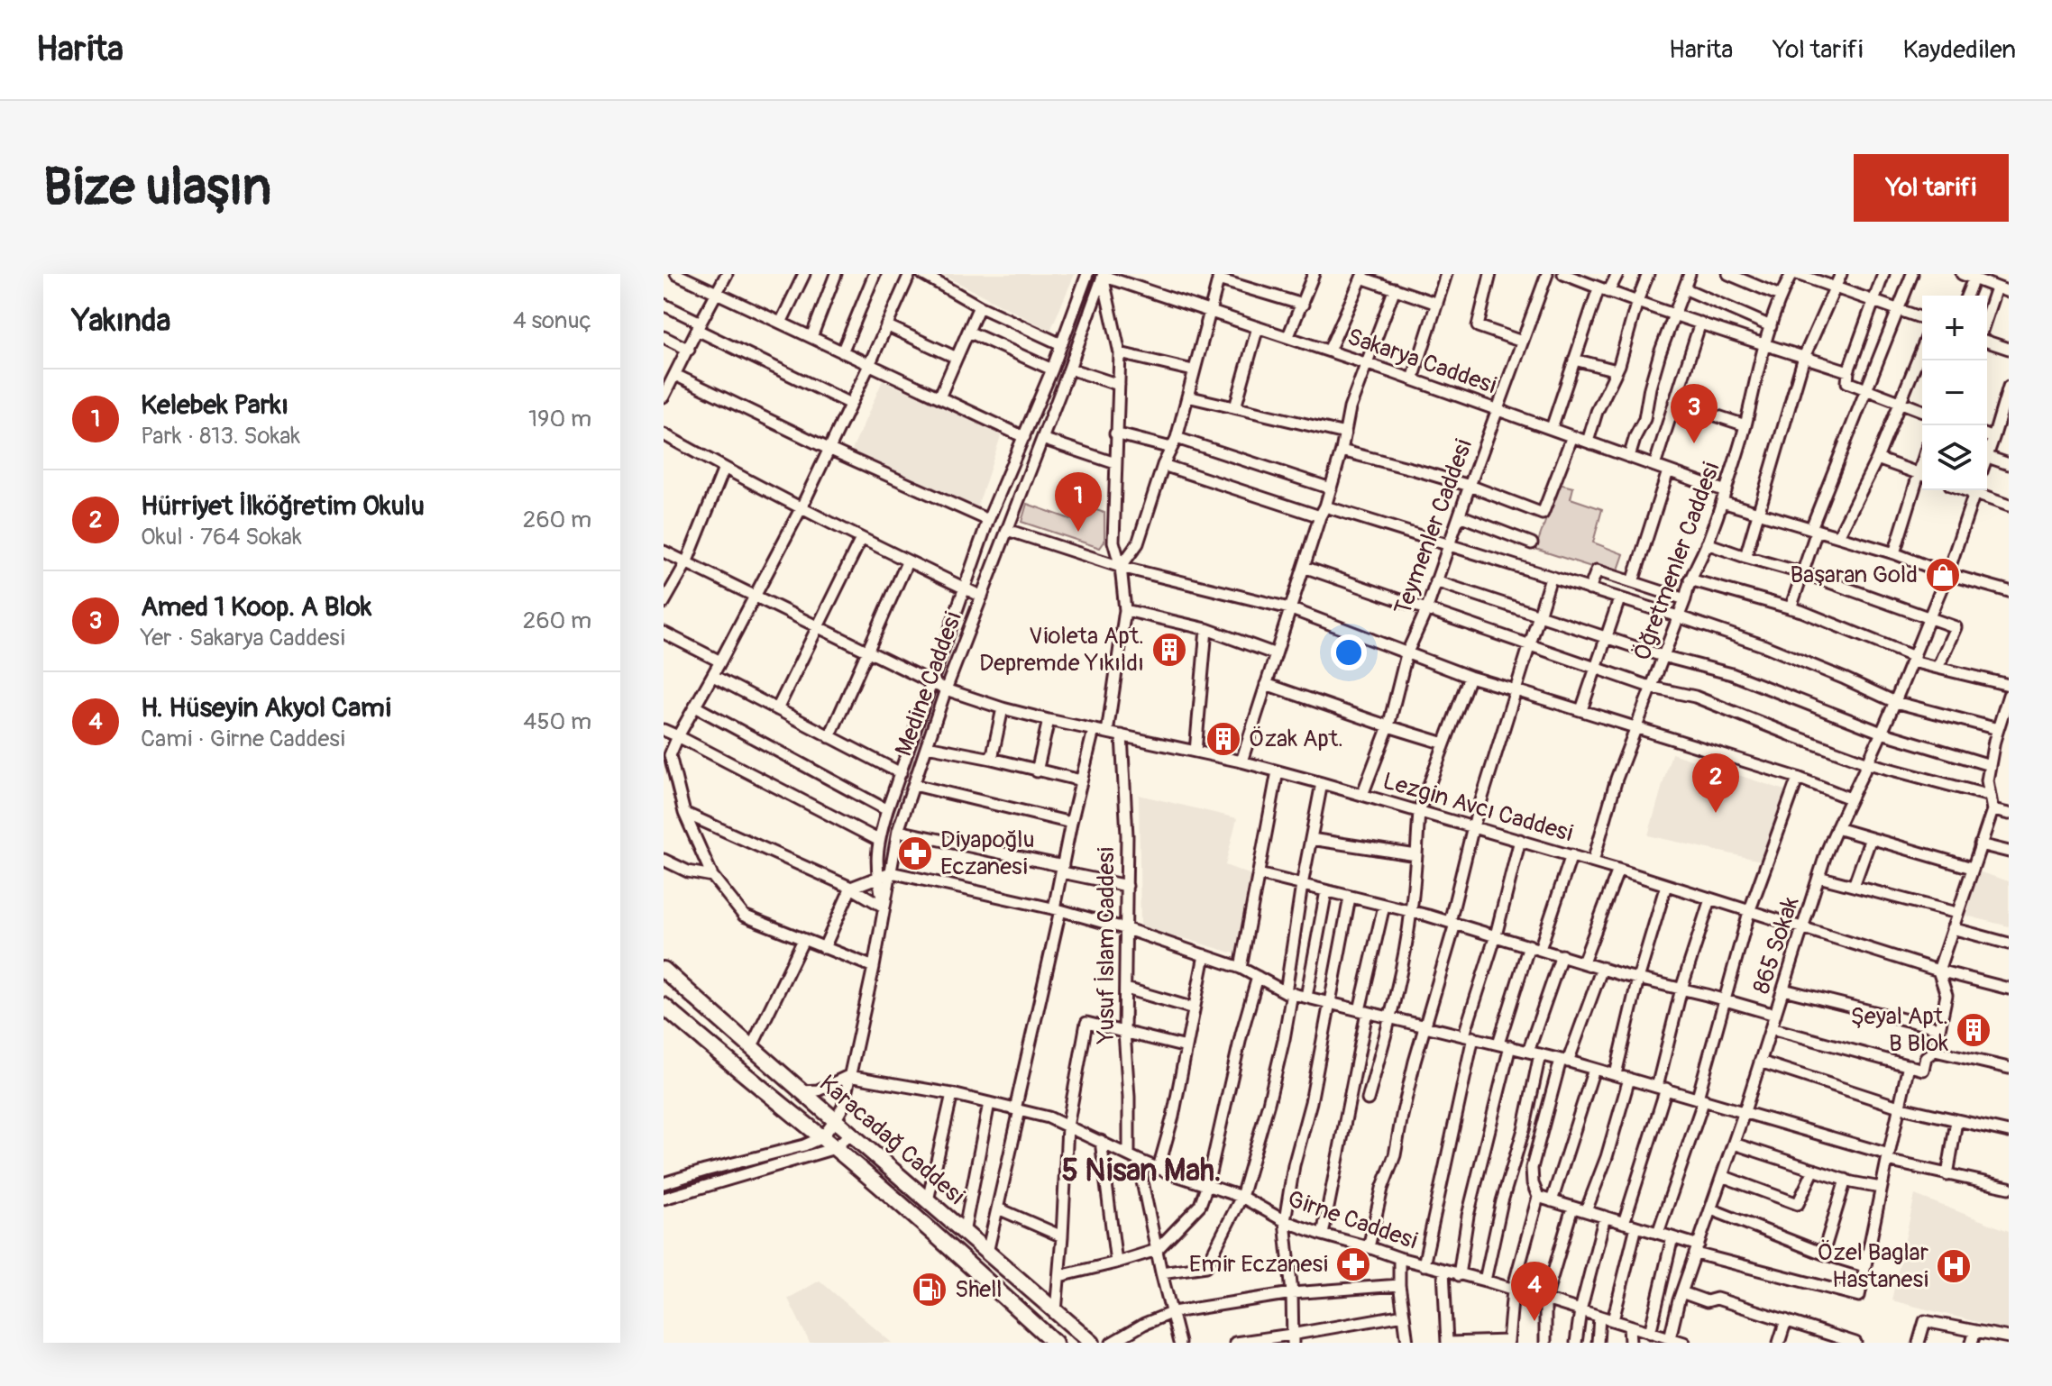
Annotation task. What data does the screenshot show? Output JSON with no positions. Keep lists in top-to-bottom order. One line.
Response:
{"streets":{"highway":["Karacadağ Caddesi"],"street":["Sakarya Caddesi","Teymenler Caddesi","Öğretmenler Caddesi","Medine Caddesi","Lezgin Avcı Caddesi","Yusuf İslam Caddesi","865 Sokak","Girne Caddesi"]},"crossings":[["Sakarya Caddesi","Teymenler Caddesi"],["Sakarya Caddesi","Öğretmenler Caddesi"],["Sakarya Caddesi","Medine Caddesi"],["Sakarya Caddesi","865 Sokak"],["Teymenler Caddesi","Lezgin Avcı Caddesi"],["Öğretmenler Caddesi","Lezgin Avcı Caddesi"],["Medine Caddesi","Lezgin Avcı Caddesi"],["Medine Caddesi","Karacadağ Caddesi"],["Medine Caddesi","Girne Caddesi"],["Lezgin Avcı Caddesi","Yusuf İslam Caddesi"],["Lezgin Avcı Caddesi","865 Sokak"],["Yusuf İslam Caddesi","Girne Caddesi"],["865 Sokak","Girne Caddesi"]],"districts":["5 Nisan Mah."],"places":{"shop":["Başaran Gold"],"building":["Violeta Apt. Depremde Yıkıldı","Özak Apt.","Şeyal Apt. B Blok"],"pharmacy":["Diyapoğlu Eczanesi","Emir Eczanesi"],"hospital":["Özel Baglar Hastanesi"],"fuel station":["Shell"]},"page":{"header":"Harita","nav":["Harita","Yol tarifi","Kaydedilen"],"buttons":"Yol tarifi","title":"Bize ulaşın","heading":["Yakında","4 sonuç"],"map_buttons":["+","−"],"list":[{"mark":"1","name":"Kelebek Parkı","note":"Park · 813. Sokak","value":"190 m"},{"mark":"2","name":"Hürriyet İlköğretim Okulu","note":"Okul · 764 Sokak","value":"260 m"},{"mark":"3","name":"Amed 1 Koop. A Blok","note":"Yer · Sakarya Caddesi","value":"260 m"},{"mark":"4","name":"H. Hüseyin Akyol Cami","note":"Cami · Girne Caddesi","value":"450 m"}],"pins":["3","1","2","4"]}}
